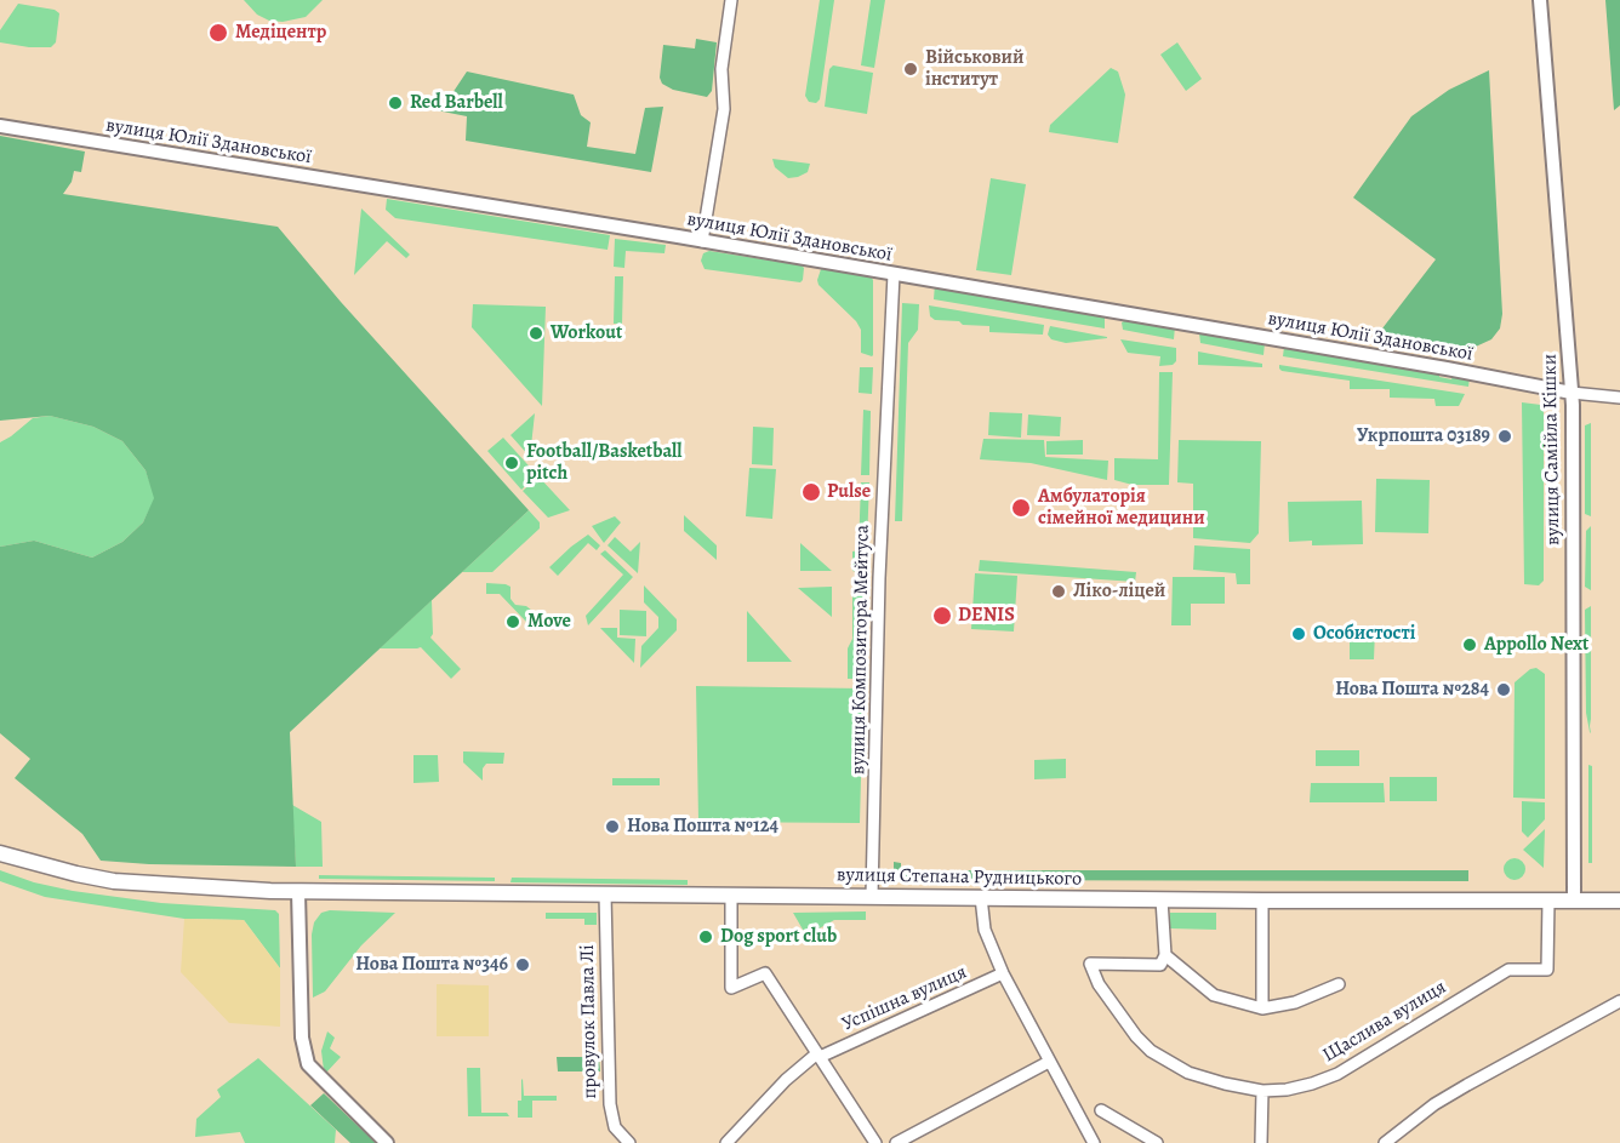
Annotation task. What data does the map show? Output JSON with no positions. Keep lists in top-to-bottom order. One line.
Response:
{"streets":{"main road":["вулиця Степана Рудницького"],"street":["вулиця Юлії Здановської","вулиця Самійла Кішки","вулиця Композитора Мейтуса","Успішна вулиця","провулок Павла Лі","Щаслива вулиця"]},"crossings":[["вулиця Юлії Здановської","вулиця Самійла Кішки"],["вулиця Юлії Здановської","вулиця Композитора Мейтуса"],["вулиця Самійла Кішки","вулиця Степана Рудницького"],["вулиця Композитора Мейтуса","вулиця Степана Рудницького"],["вулиця Степана Рудницького","провулок Павла Лі"],["вулиця Степана Рудницького","Щаслива вулиця"]],"places":["Медіцентр","Військовий інститут","Red Barbell","Workout","Укрпошта 03189","Football/Basketball pitch","Pulse","Амбулаторія сімейної медицини","Ліко-ліцей","DENIS","Move","Особистості","Appollo Next","Нова Пошта №284","Нова Пошта №124","Dog sport club","Нова Пошта №346"]}
